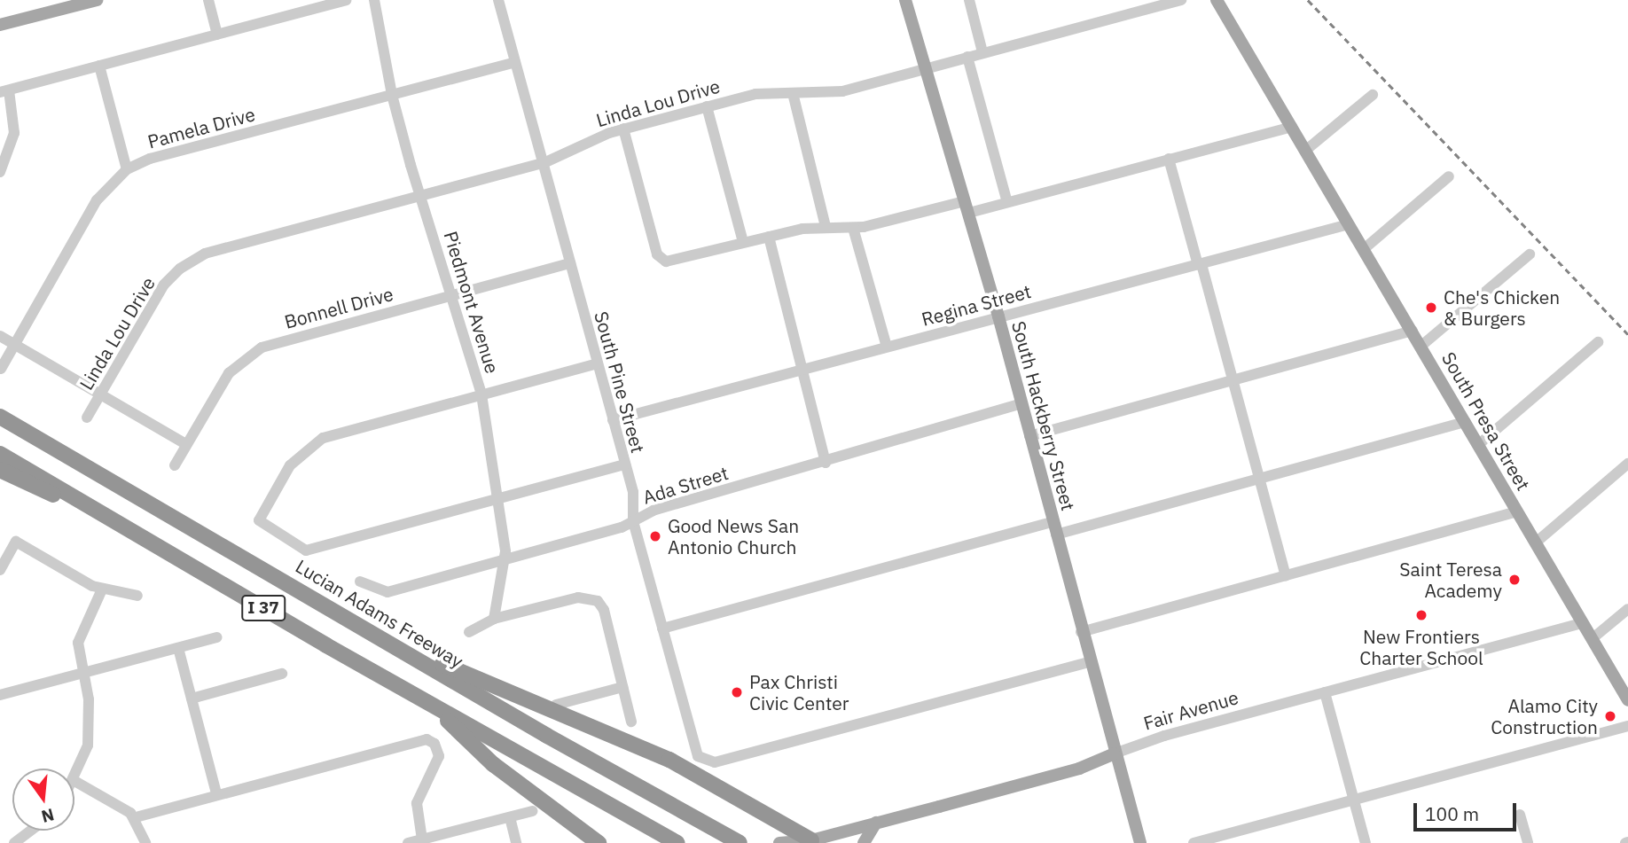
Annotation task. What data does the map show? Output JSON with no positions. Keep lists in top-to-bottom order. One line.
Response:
{"streets":{"highway":["I 37","Lucian Adams Freeway"],"main road":["South Hackberry Street","South Presa Street","Fair Avenue"],"street":["Linda Lou Drive","Pamela Drive","Piedmont Avenue","Regina Street","Bonnell Drive","South Pine Street","Ada Street"]},"crossings":[["Linda Lou Drive","Piedmont Avenue"],["Linda Lou Drive","South Pine Street"],["Linda Lou Drive","South Hackberry Street"],["Pamela Drive","Piedmont Avenue"],["Pamela Drive","South Pine Street"],["Piedmont Avenue","Bonnell Drive"],["Piedmont Avenue","Ada Street"],["Regina Street","South Pine Street"],["Regina Street","South Hackberry Street"],["Regina Street","South Presa Street"],["Bonnell Drive","South Pine Street"],["South Pine Street","South Hackberry Street"],["South Pine Street","Ada Street"],["South Hackberry Street","Ada Street"],["South Hackberry Street","Fair Avenue"],["South Presa Street","Fair Avenue"]],"places":["Che's Chicken & Burgers","Good News San Antonio Church","Saint Teresa Academy","New Frontiers Charter School","Pax Christi Civic Center","Alamo City Construction"],"scale_bar":"100 m","north":"bottom"}
